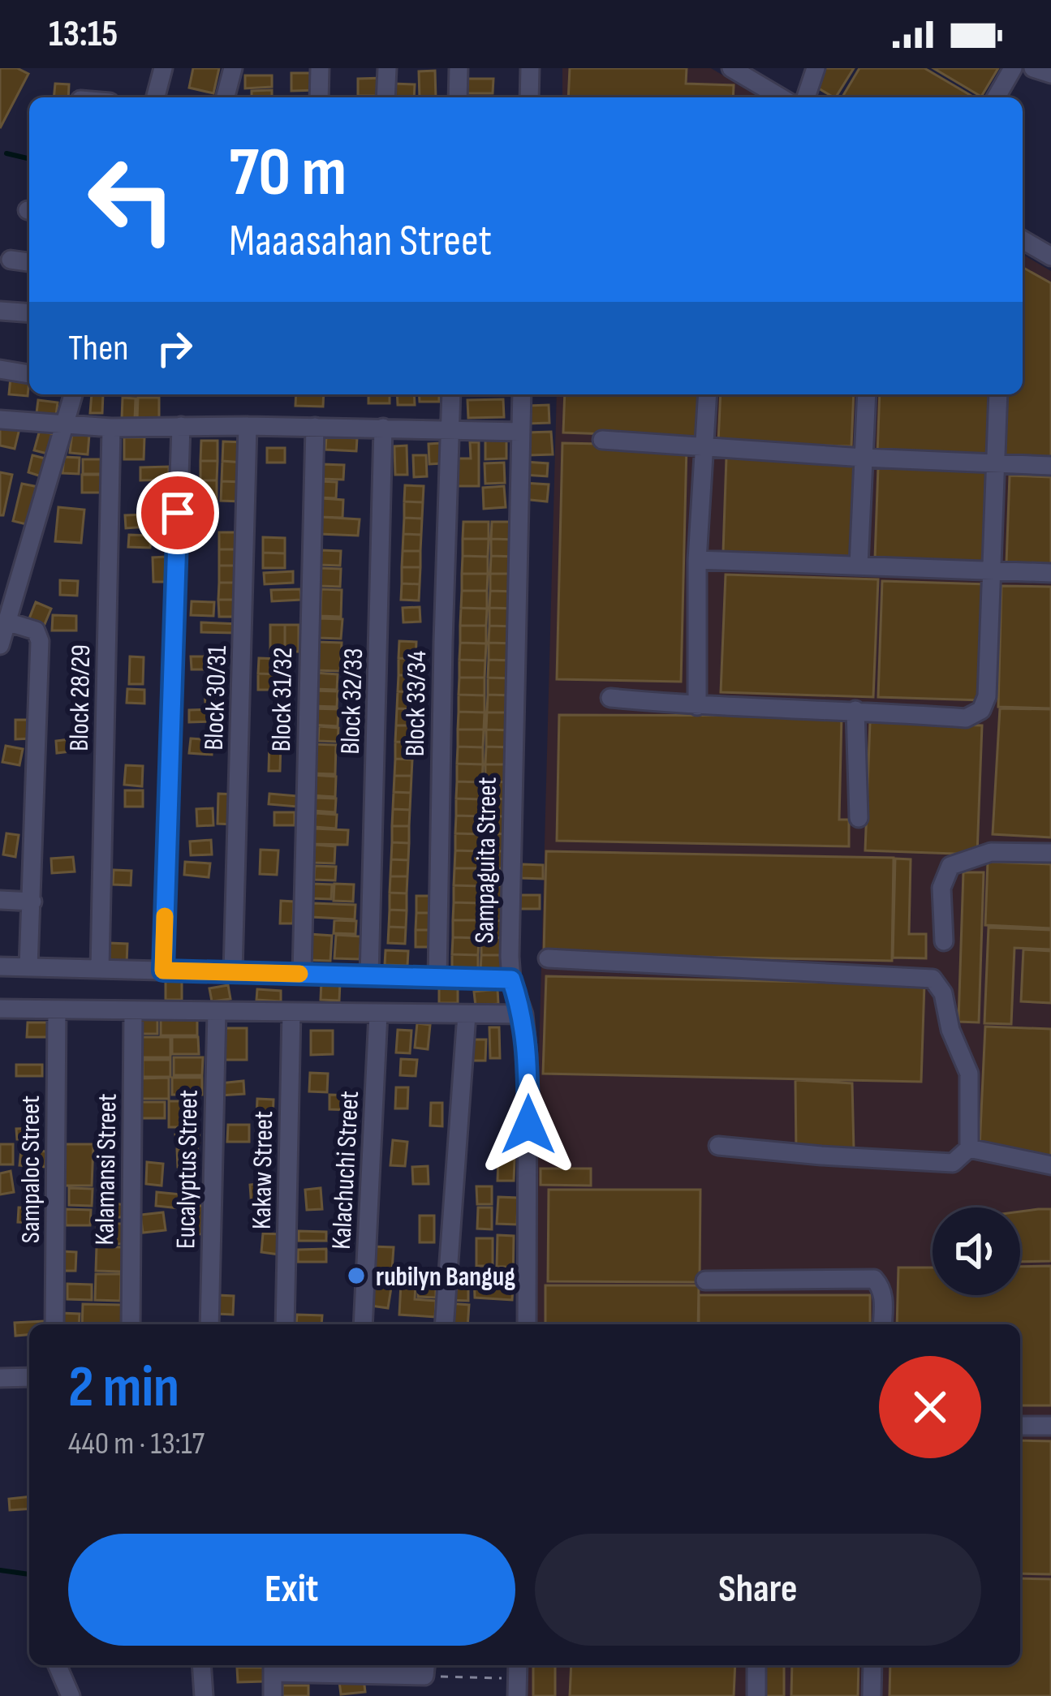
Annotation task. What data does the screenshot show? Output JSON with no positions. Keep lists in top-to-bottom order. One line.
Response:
{"streets":{"street":["Block 28/29","Block 30/31","Block 31/32","Block 32/33","Block 33/34","Sampaguita Street","Sampaloc Street","Kalamansi Street","Eucalyptus Street","Kakaw Street","Kalachuchi Street"]},"places":["rubilyn Bangug"],"page":{"status":"13:15","turn":["70 m","Maaasahan Street"],"then":"Then","heading":["2 min","440 m · 13:17"],"buttons":["Exit","Share"]}}
